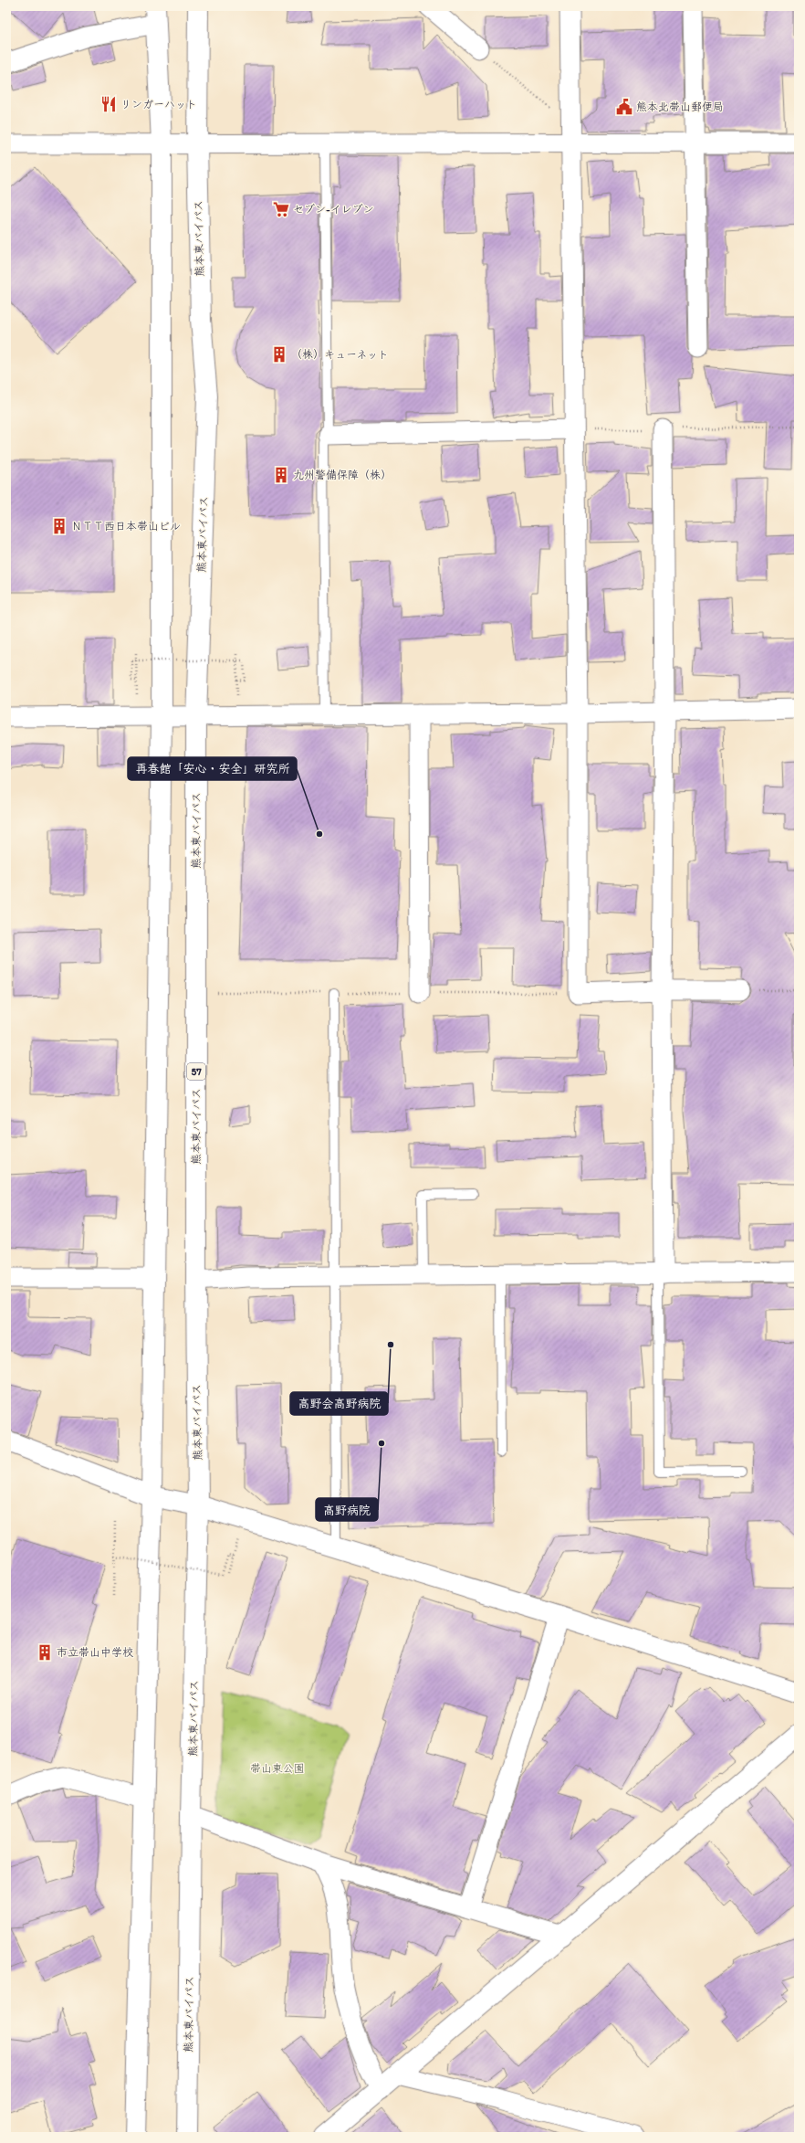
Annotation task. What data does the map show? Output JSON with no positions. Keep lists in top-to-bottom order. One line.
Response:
{"streets":{"main road":["熊本東バイパス","57"]},"parks":["帯山東公園"],"places":{"restaurant":["リンガーハット"],"public building":["熊本北帯山郵便局"],"supermarket":["セブン-イレブン"],"building":["（株）キューネット","九州警備保障（株）","ＮＴＴ西日本帯山ビル","市立帯山中学校"],"other":["再春館「安心・安全」研究所","高野会高野病院","高野病院"]}}
